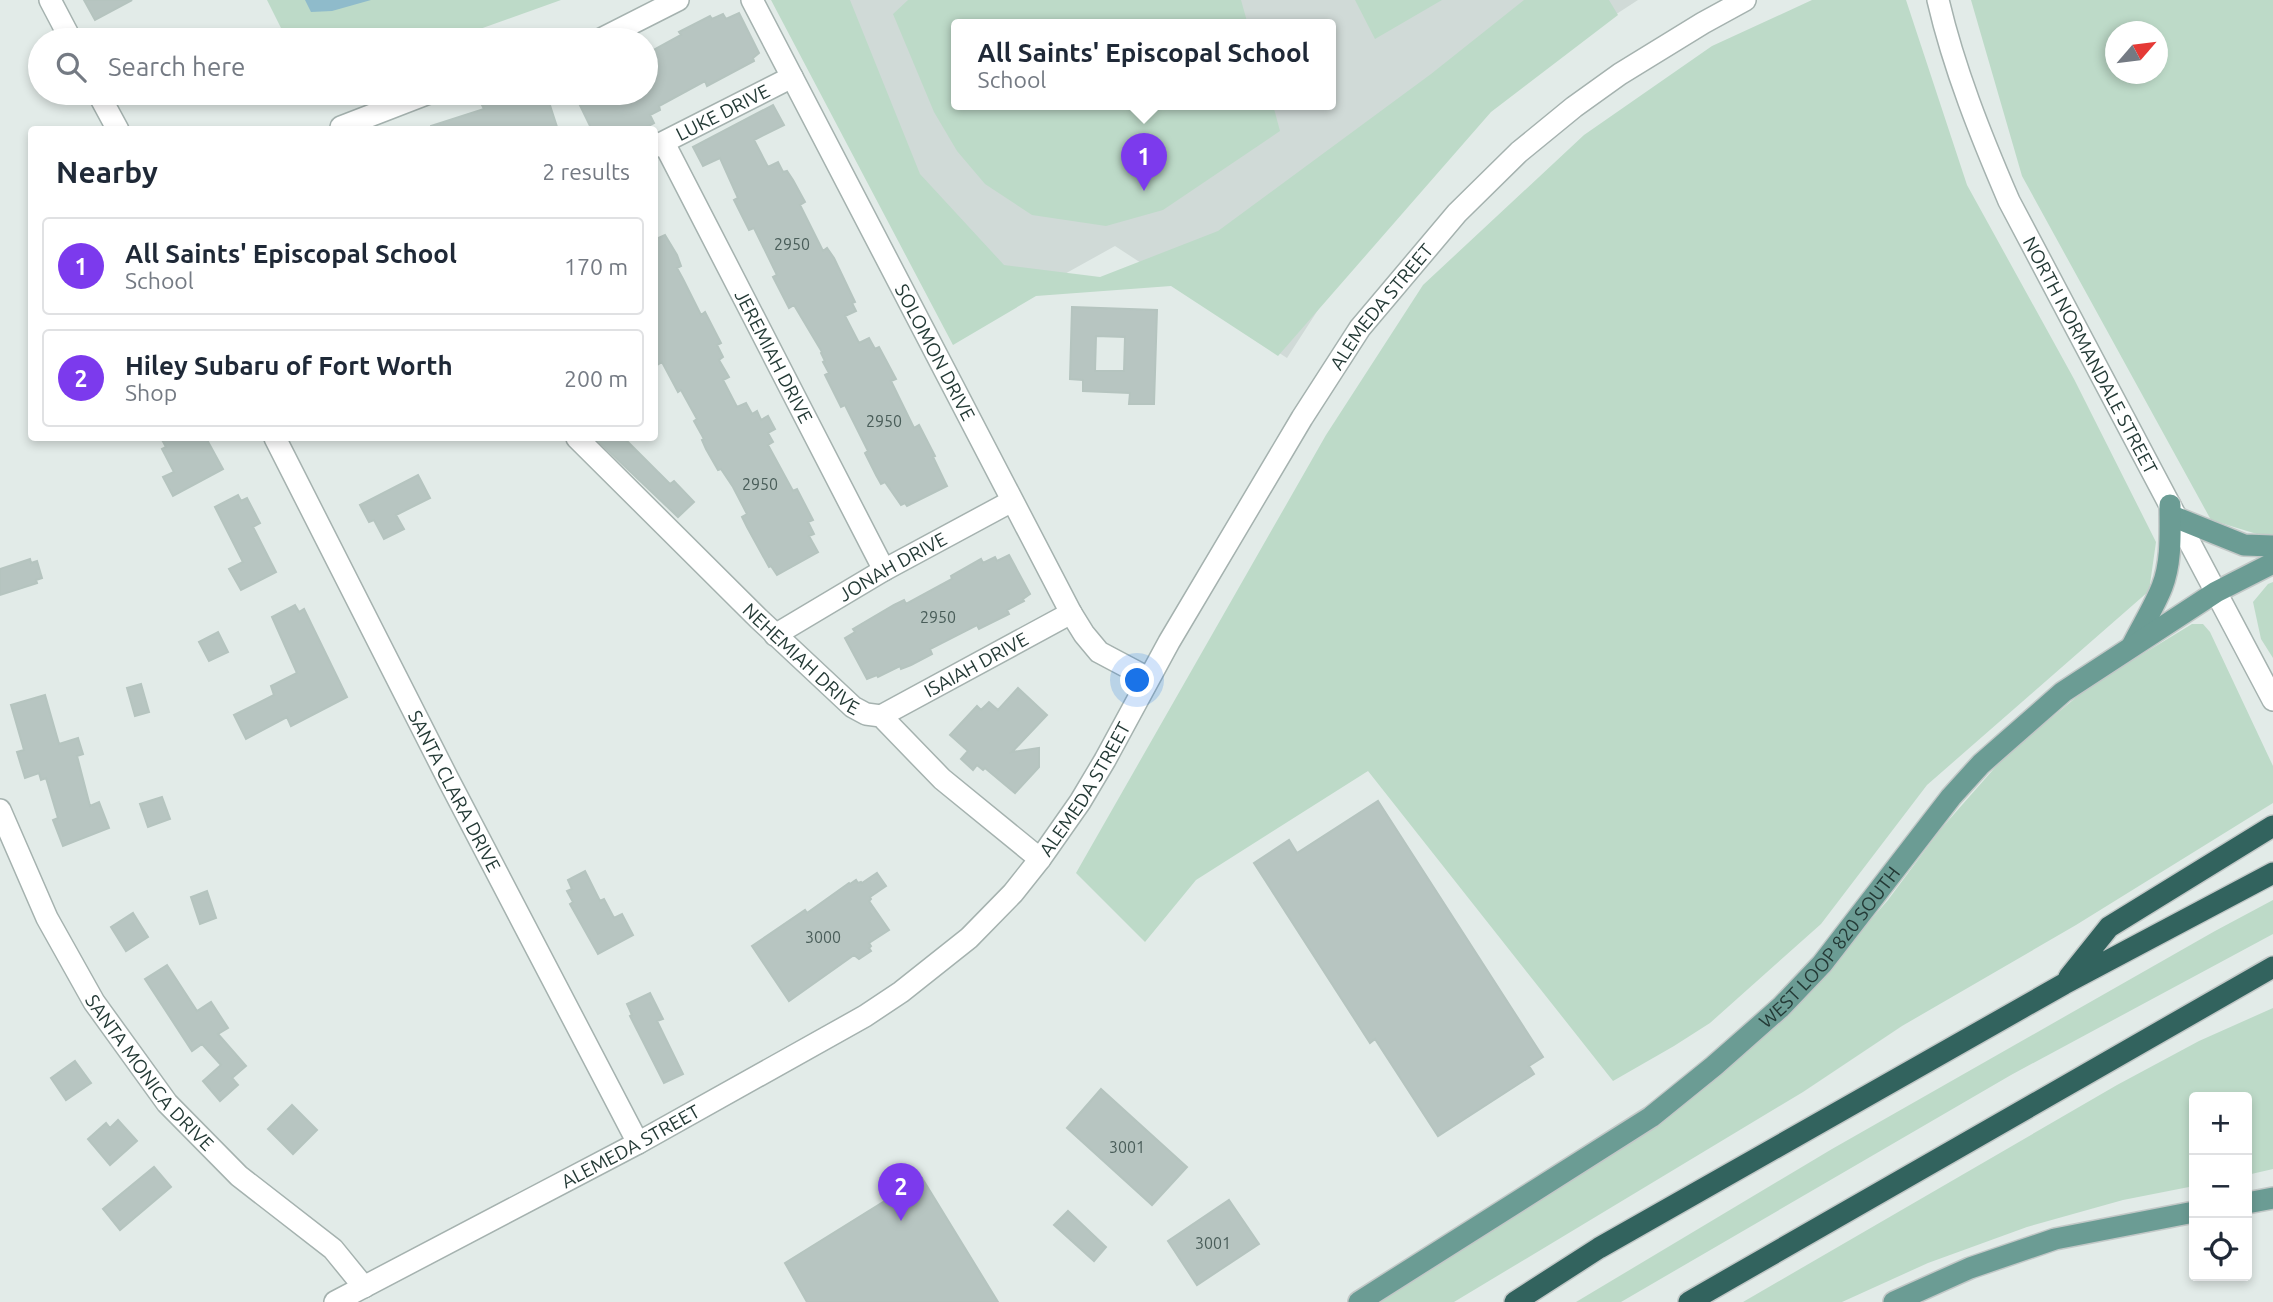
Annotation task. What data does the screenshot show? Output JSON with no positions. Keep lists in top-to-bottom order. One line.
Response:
{"streets":{"main road":["WEST LOOP 820 SOUTH"],"street":["LUKE DRIVE","ALEMEDA STREET","SOLOMON DRIVE","NORTH NORMANDALE STREET","JEREMIAH DRIVE","JONAH DRIVE","NEHEMIAH DRIVE","ISAIAH DRIVE","SANTA CLARA DRIVE","SANTA MONICA DRIVE"]},"crossings":[["LUKE DRIVE","SOLOMON DRIVE"],["LUKE DRIVE","JEREMIAH DRIVE"],["ALEMEDA STREET","SOLOMON DRIVE"],["ALEMEDA STREET","NEHEMIAH DRIVE"],["ALEMEDA STREET","SANTA CLARA DRIVE"],["ALEMEDA STREET","SANTA MONICA DRIVE"],["SOLOMON DRIVE","JONAH DRIVE"],["SOLOMON DRIVE","ISAIAH DRIVE"],["NORTH NORMANDALE STREET","WEST LOOP 820 SOUTH"],["JEREMIAH DRIVE","JONAH DRIVE"],["JONAH DRIVE","NEHEMIAH DRIVE"],["NEHEMIAH DRIVE","ISAIAH DRIVE"]],"house_numbers":["2950","2950","2950","2950","3000","3001","3001"],"north":"top right","page":{"popup":["All Saints' Episcopal School","School"],"search":"Search here","heading":["Nearby","2 results"],"pins":["1","2"],"list":[{"mark":"1","name":"All Saints' Episcopal School","note":"School","value":"170 m"},{"mark":"2","name":"Hiley Subaru of Fort Worth","note":"Shop","value":"200 m"}],"map_buttons":["+","−"]}}
